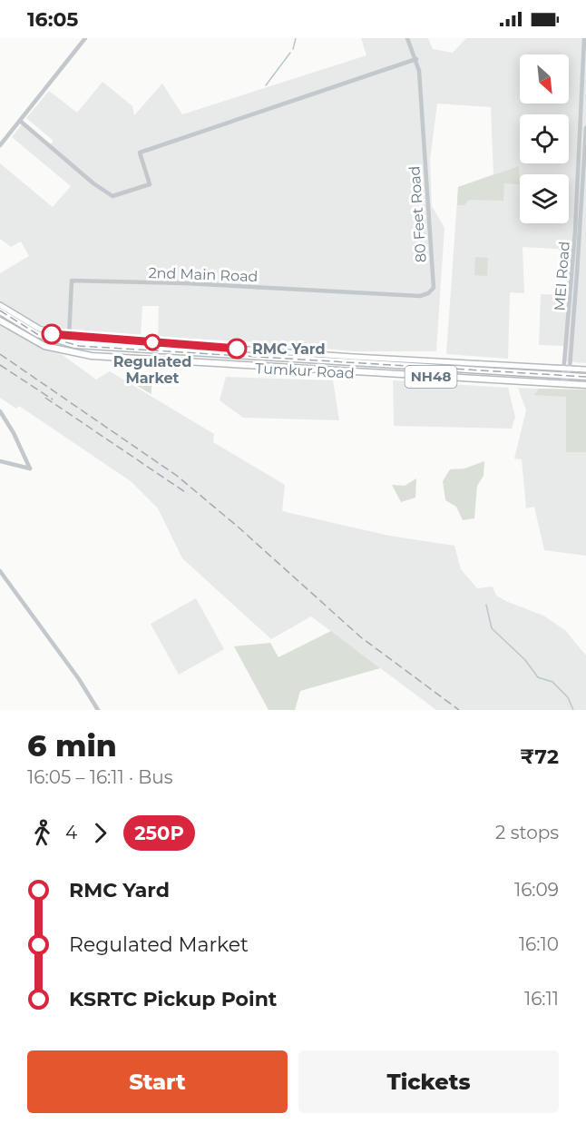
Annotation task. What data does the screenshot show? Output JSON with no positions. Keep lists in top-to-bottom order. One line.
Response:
{"streets":{"highway":["Tumkur Road","NH48"],"street":["80 Feet Road","2nd Main Road","MEI Road"]},"crossings":[["80 Feet Road","2nd Main Road"],["MEI Road","Tumkur Road"]],"places":["Regulated Market","RMC Yard"],"lines":["bus line 250P"],"north":"bottom right","page":{"status":"16:05","heading":["6 min","16:05 – 16:11 · Bus","₹72"],"legs":["4","250P","2 stops"],"list":[{"name":"RMC Yard","value":"16:09"},{"name":"Regulated Market","value":"16:10"},{"name":"KSRTC Pickup Point","value":"16:11"}],"buttons":["Start","Tickets"]}}
